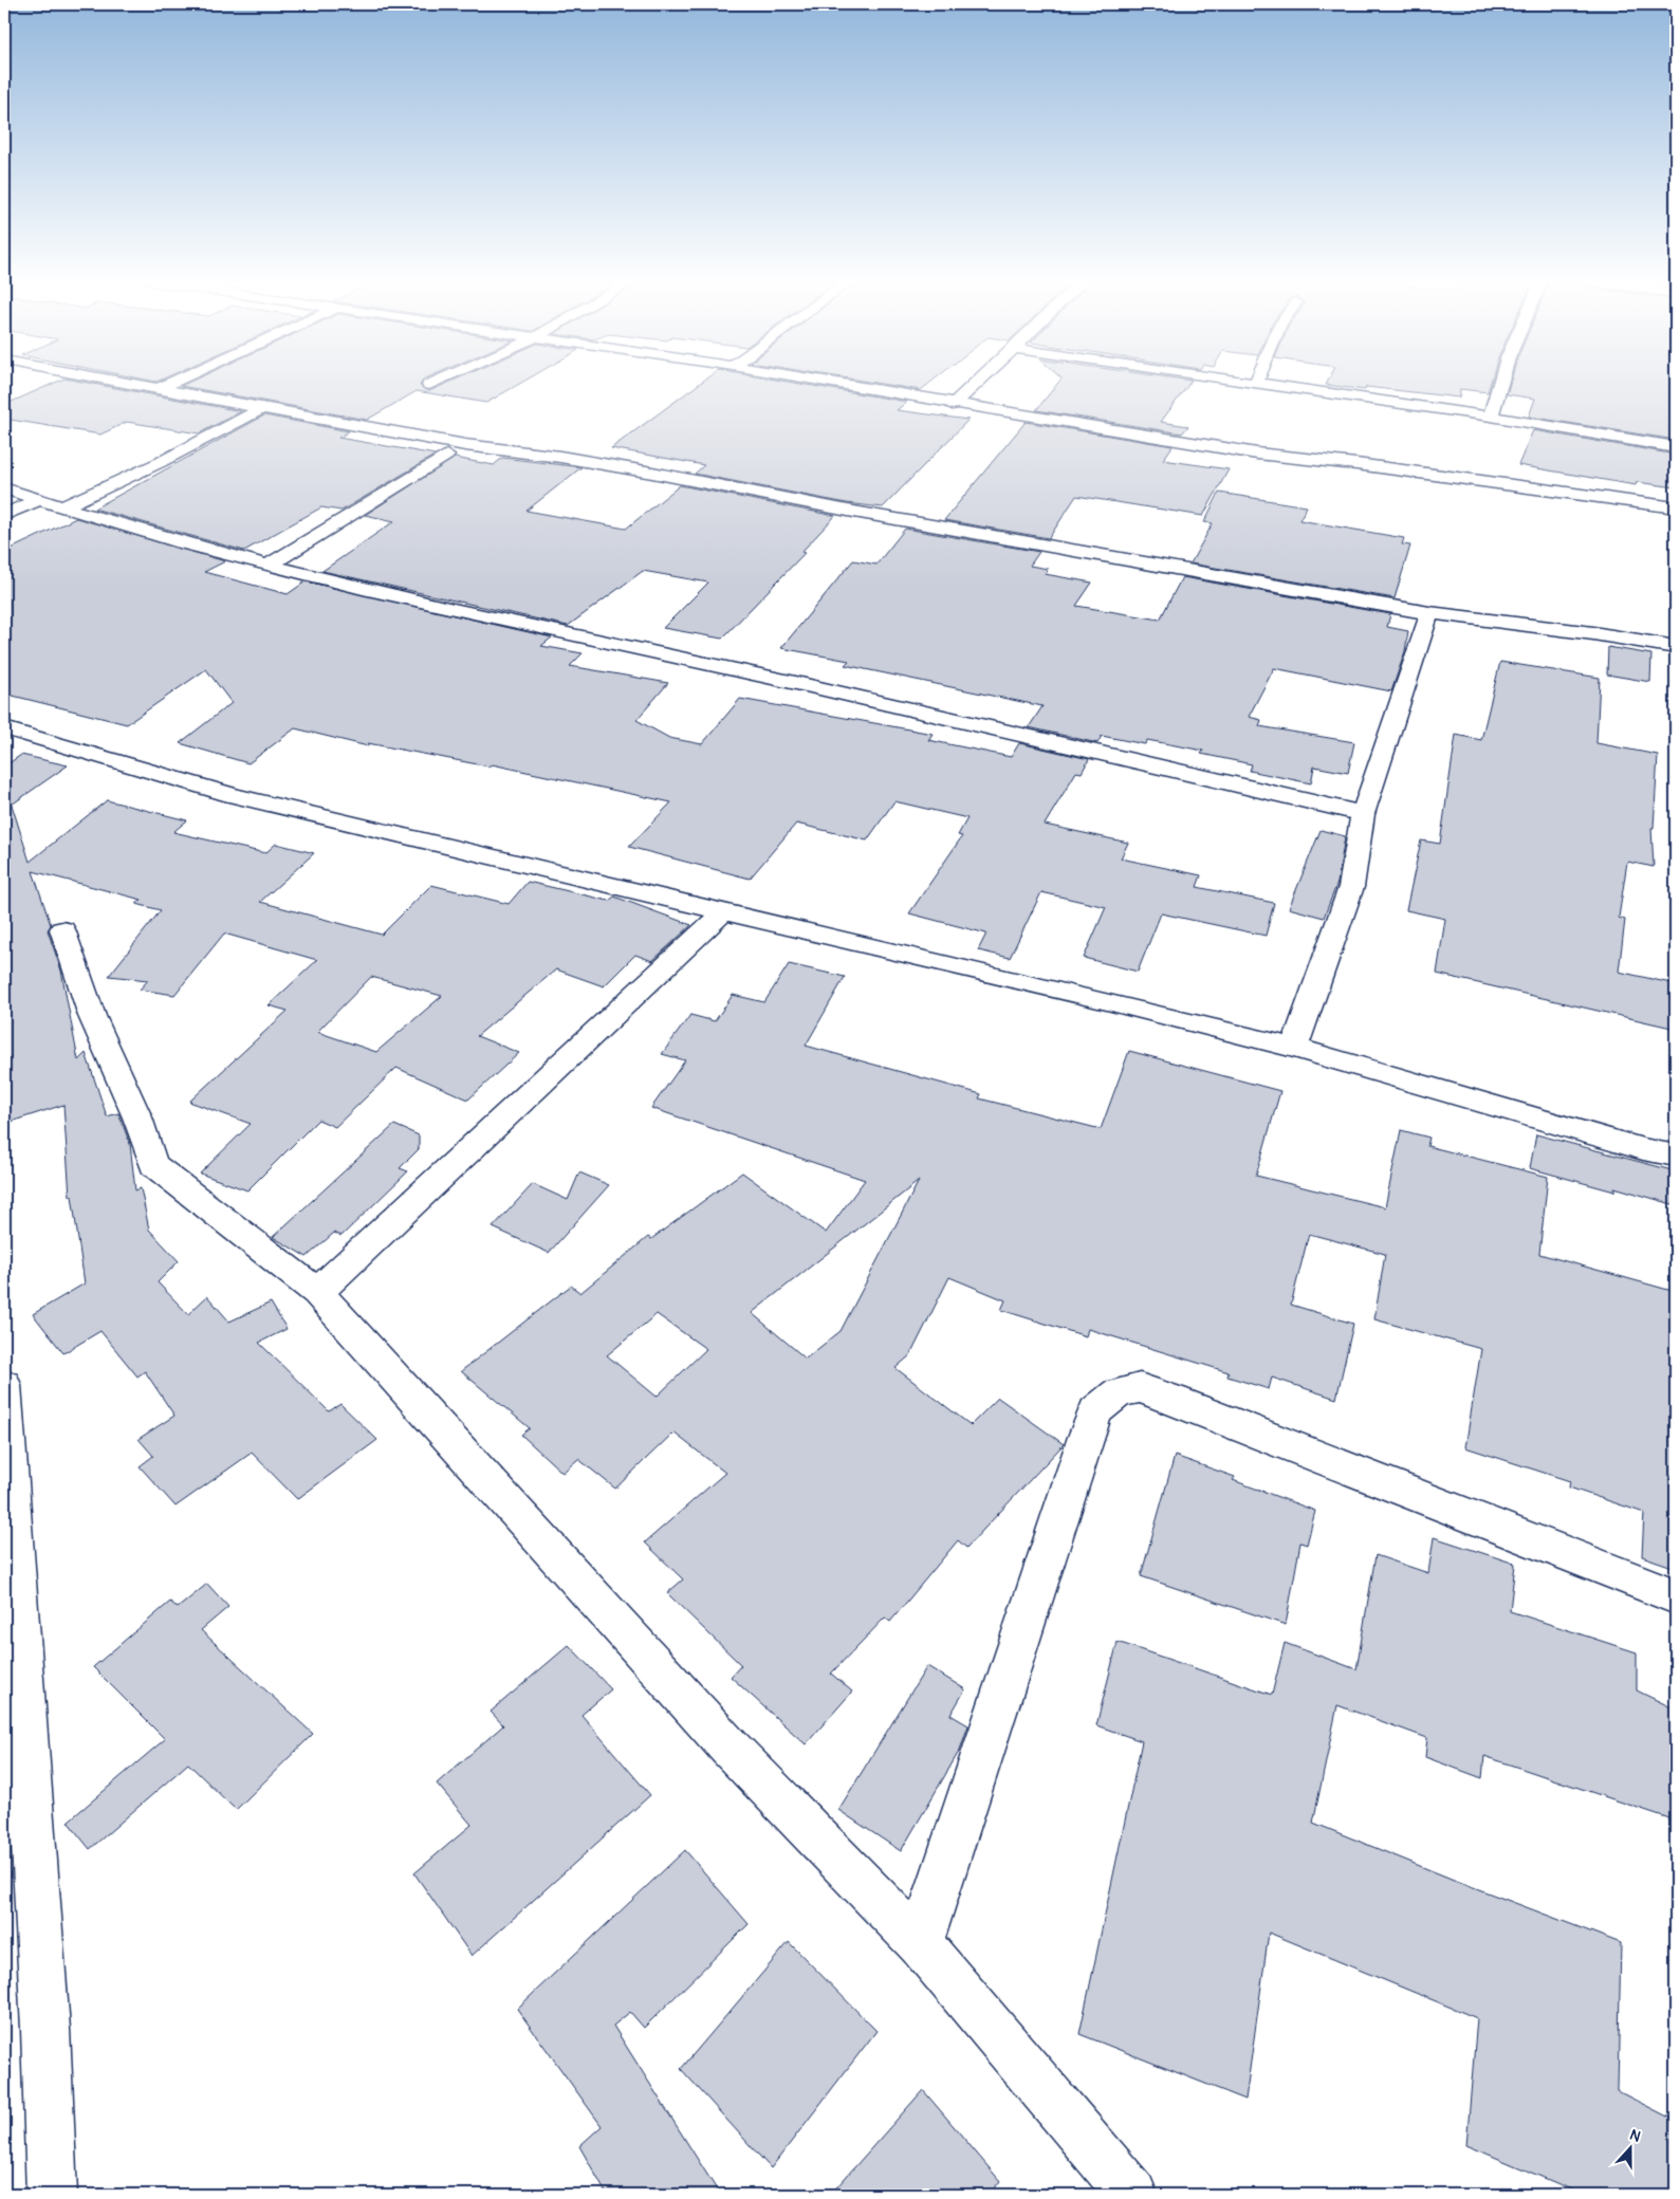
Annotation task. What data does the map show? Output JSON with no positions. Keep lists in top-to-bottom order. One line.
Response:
{"north":"top"}
